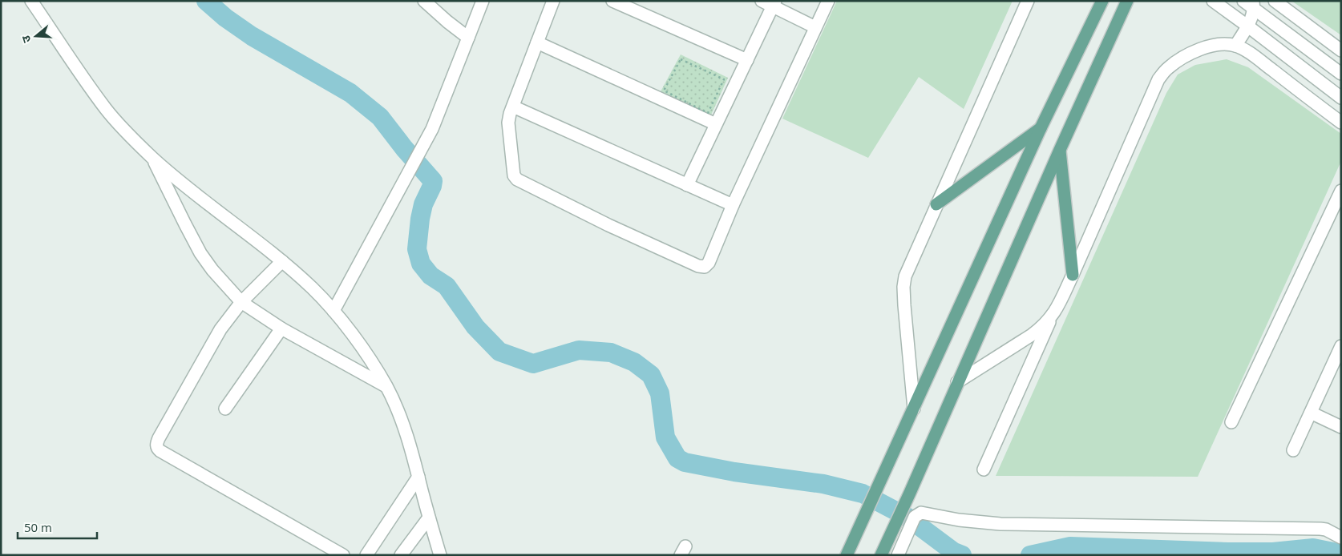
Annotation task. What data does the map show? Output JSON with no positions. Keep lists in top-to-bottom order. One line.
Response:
{"scale_bar":"50 m","north":"left"}
